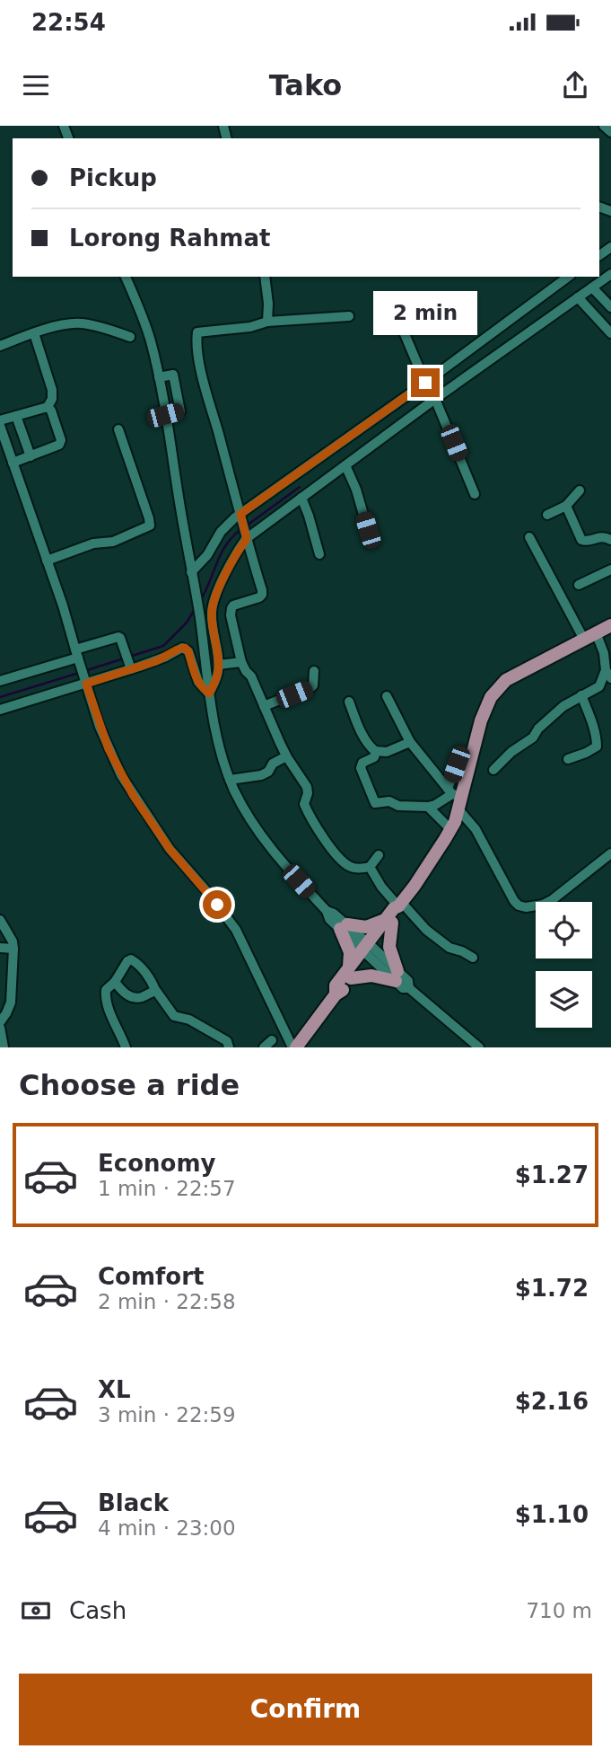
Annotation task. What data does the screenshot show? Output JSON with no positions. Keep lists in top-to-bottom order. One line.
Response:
{"page":{"status":"22:54","header":"Tako","banner":["Pickup","Lorong Rahmat"],"bubble":"2 min","heading":"Choose a ride","list":[{"name":"Economy","note":"1 min · 22:57","value":"$1.27"},{"name":"Comfort","note":"2 min · 22:58","value":"$1.72"},{"name":"XL","note":"3 min · 22:59","value":"$2.16"},{"name":"Black","note":"4 min · 23:00","value":"$1.10"}],"pay":["Cash","710 m"],"buttons":"Confirm"}}
